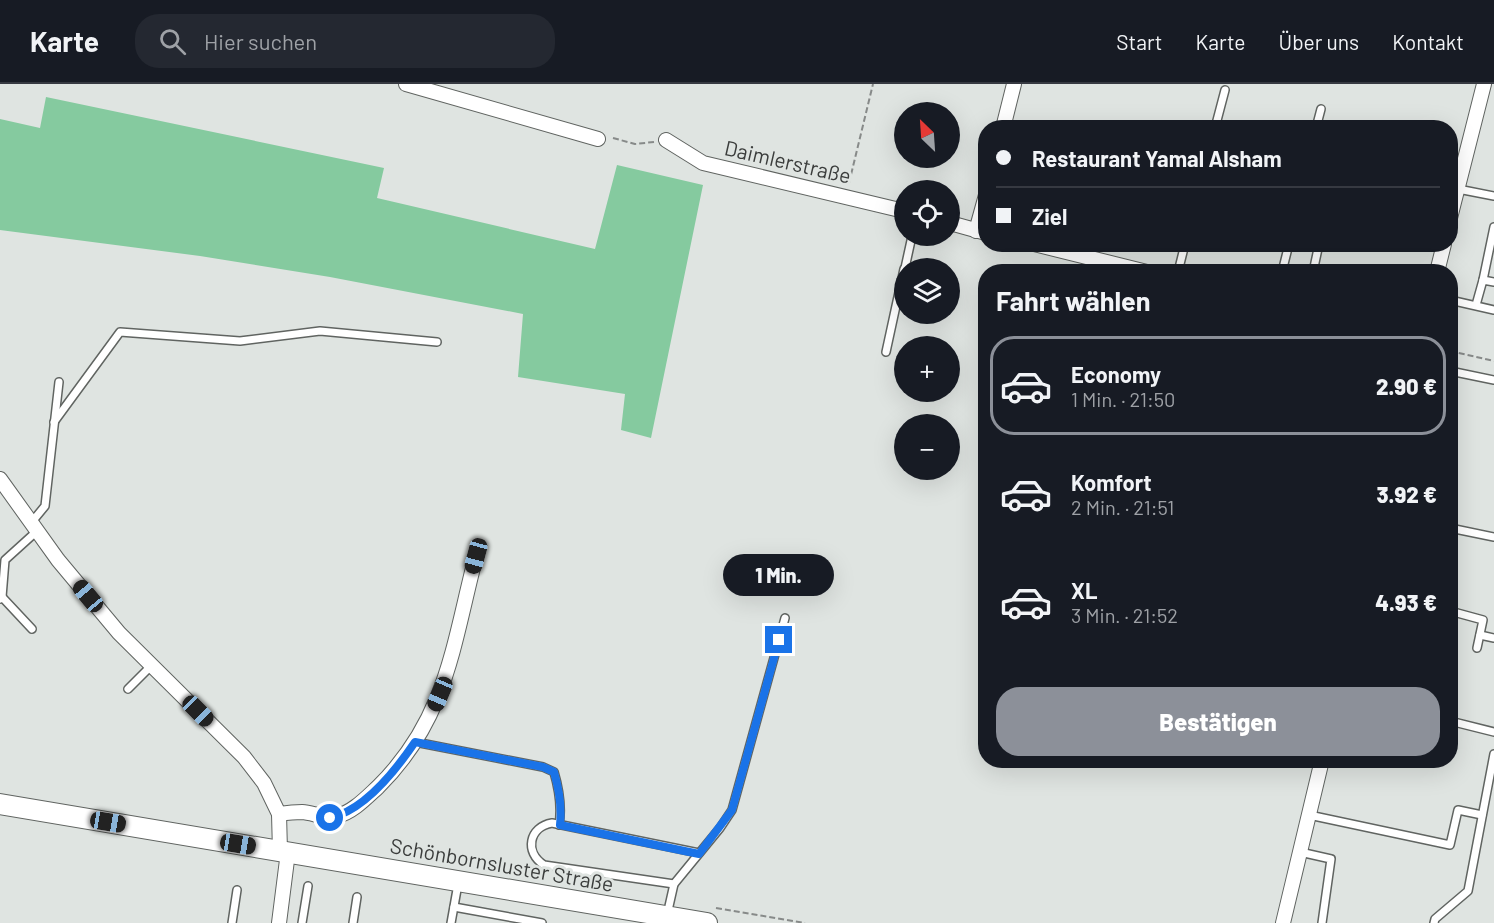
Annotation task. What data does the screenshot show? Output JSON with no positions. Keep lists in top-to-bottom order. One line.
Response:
{"streets":{"street":["Daimlerstraße","Schönbornsluster Straße"]},"north":"top left","page":{"header":"Karte","search":"Hier suchen","nav":["Start","Karte","Über uns","Kontakt"],"map_buttons":["+","−"],"banner":["Restaurant Yamal Alsham","Ziel"],"heading":"Fahrt wählen","list":[{"name":"Economy","note":"1 Min. · 21:50","value":"2.90 €"},{"name":"Komfort","note":"2 Min. · 21:51","value":"3.92 €"},{"name":"XL","note":"3 Min. · 21:52","value":"4.93 €"}],"bubble":"1 Min.","buttons":"Bestätigen"}}
